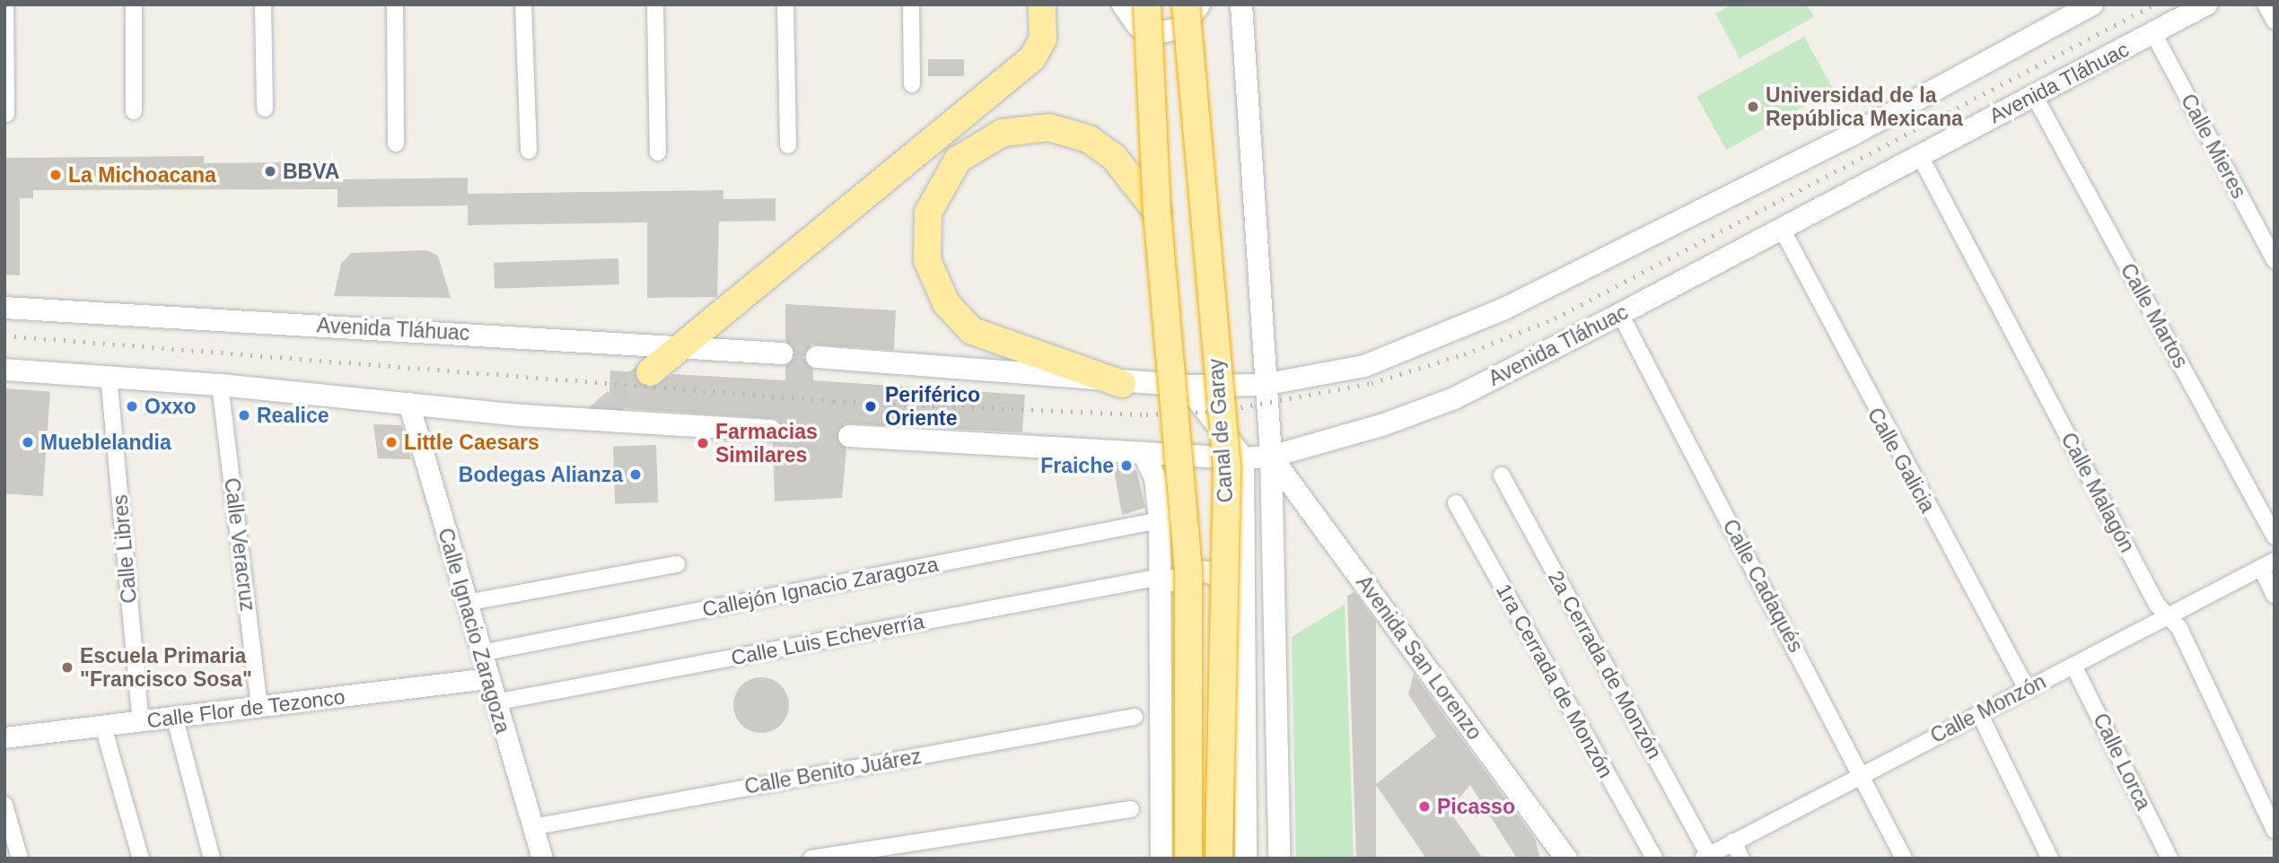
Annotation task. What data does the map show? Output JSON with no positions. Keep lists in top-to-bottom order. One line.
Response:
{"streets":{"highway":["Canal de Garay"],"main road":["Avenida Tláhuac","Avenida San Lorenzo"],"street":["Calle Mieres","Calle Martos","Calle Galicia","Calle Malagón","Calle Veracruz","Calle Libres","Calle Cadaqués","Callejón Ignacio Zaragoza","Calle Ignacio Zaragoza","Calle Luis Echeverría","2a Cerrada de Monzón","1ra Cerrada de Monzón","Calle Flor de Tezonco","Calle Monzón","Calle Lorca","Calle Benito Juárez"]},"crossings":[["Avenida Tláhuac","Calle Mieres"],["Avenida Tláhuac","Calle Martos"],["Avenida Tláhuac","Calle Galicia"],["Avenida Tláhuac","Calle Malagón"],["Avenida Tláhuac","Calle Cadaqués"],["Avenida Tláhuac","Avenida San Lorenzo"],["Calle Galicia","Calle Monzón"],["Calle Malagón","Calle Monzón"],["Calle Veracruz","Calle Flor de Tezonco"],["Calle Libres","Calle Flor de Tezonco"],["Calle Cadaqués","Calle Monzón"],["Callejón Ignacio Zaragoza","Calle Ignacio Zaragoza"],["Calle Ignacio Zaragoza","Calle Luis Echeverría"],["Calle Ignacio Zaragoza","Calle Flor de Tezonco"],["Calle Ignacio Zaragoza","Calle Benito Juárez"],["2a Cerrada de Monzón","Calle Monzón"],["Calle Monzón","Calle Lorca"]],"places":["Universidad de la República Mexicana","BBVA","La Michoacana","Oxxo","Periférico Oriente","Realice","Mueblelandia","Little Caesars","Farmacias Similares","Fraiche","Bodegas Alianza","Escuela Primaria \"Francisco Sosa\"","Picasso"]}
